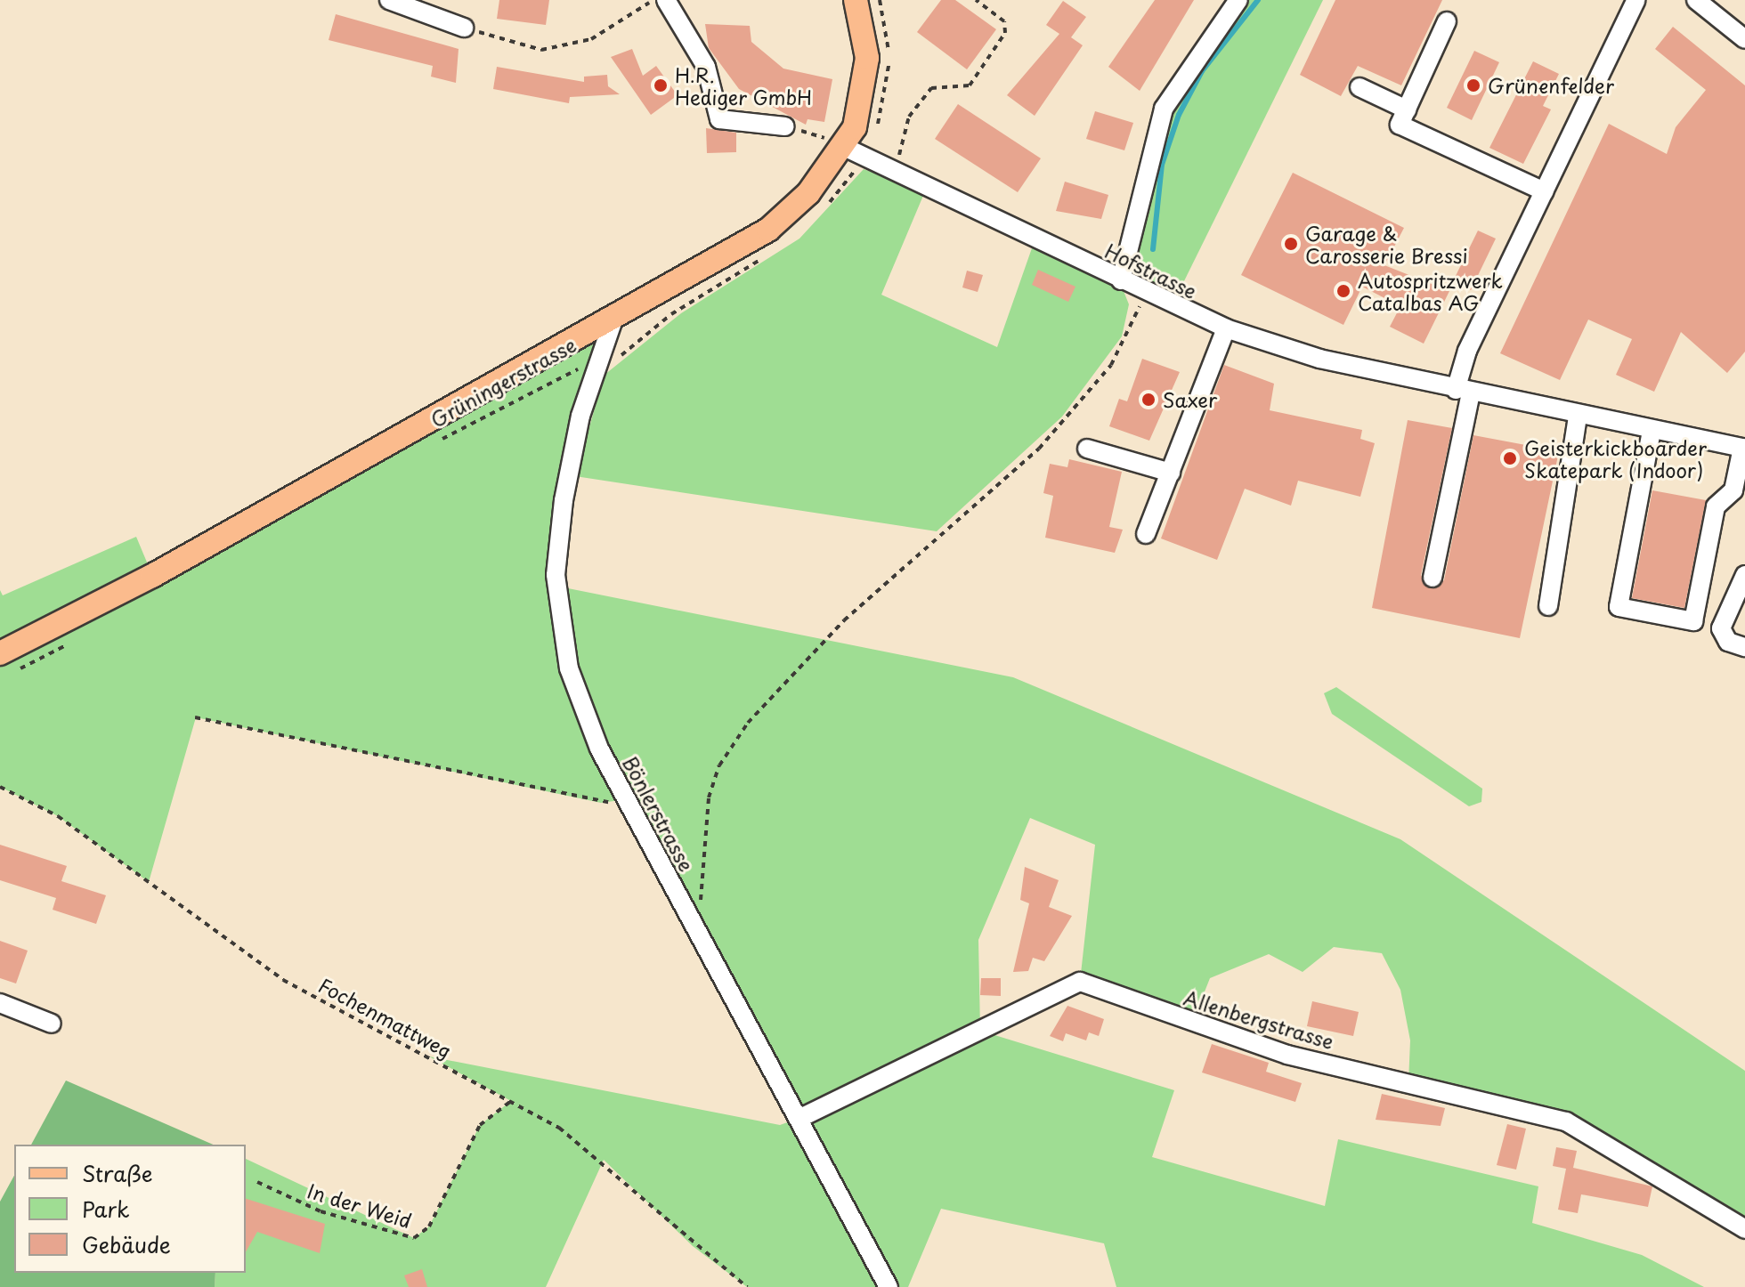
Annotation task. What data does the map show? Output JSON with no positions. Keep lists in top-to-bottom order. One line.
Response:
{"streets":{"main road":["Grüningerstrasse"],"street":["Hofstrasse","Bönlerstrasse","Allenbergstrasse"],"path":["Fochenmattweg","In der Weid"]},"crossings":[["Hofstrasse","Grüningerstrasse"],["Grüningerstrasse","Bönlerstrasse"],["Bönlerstrasse","Allenbergstrasse"],["Fochenmattweg","In der Weid"]],"places":["H.R. Hediger GmbH","Grünenfelder","Garage & Carosserie Bressi","Autospritzwerk Catalbas AG","Saxer","Geisterkickboarder Skatepark (Indoor)"],"legend":["Straße","Park","Gebäude"]}
